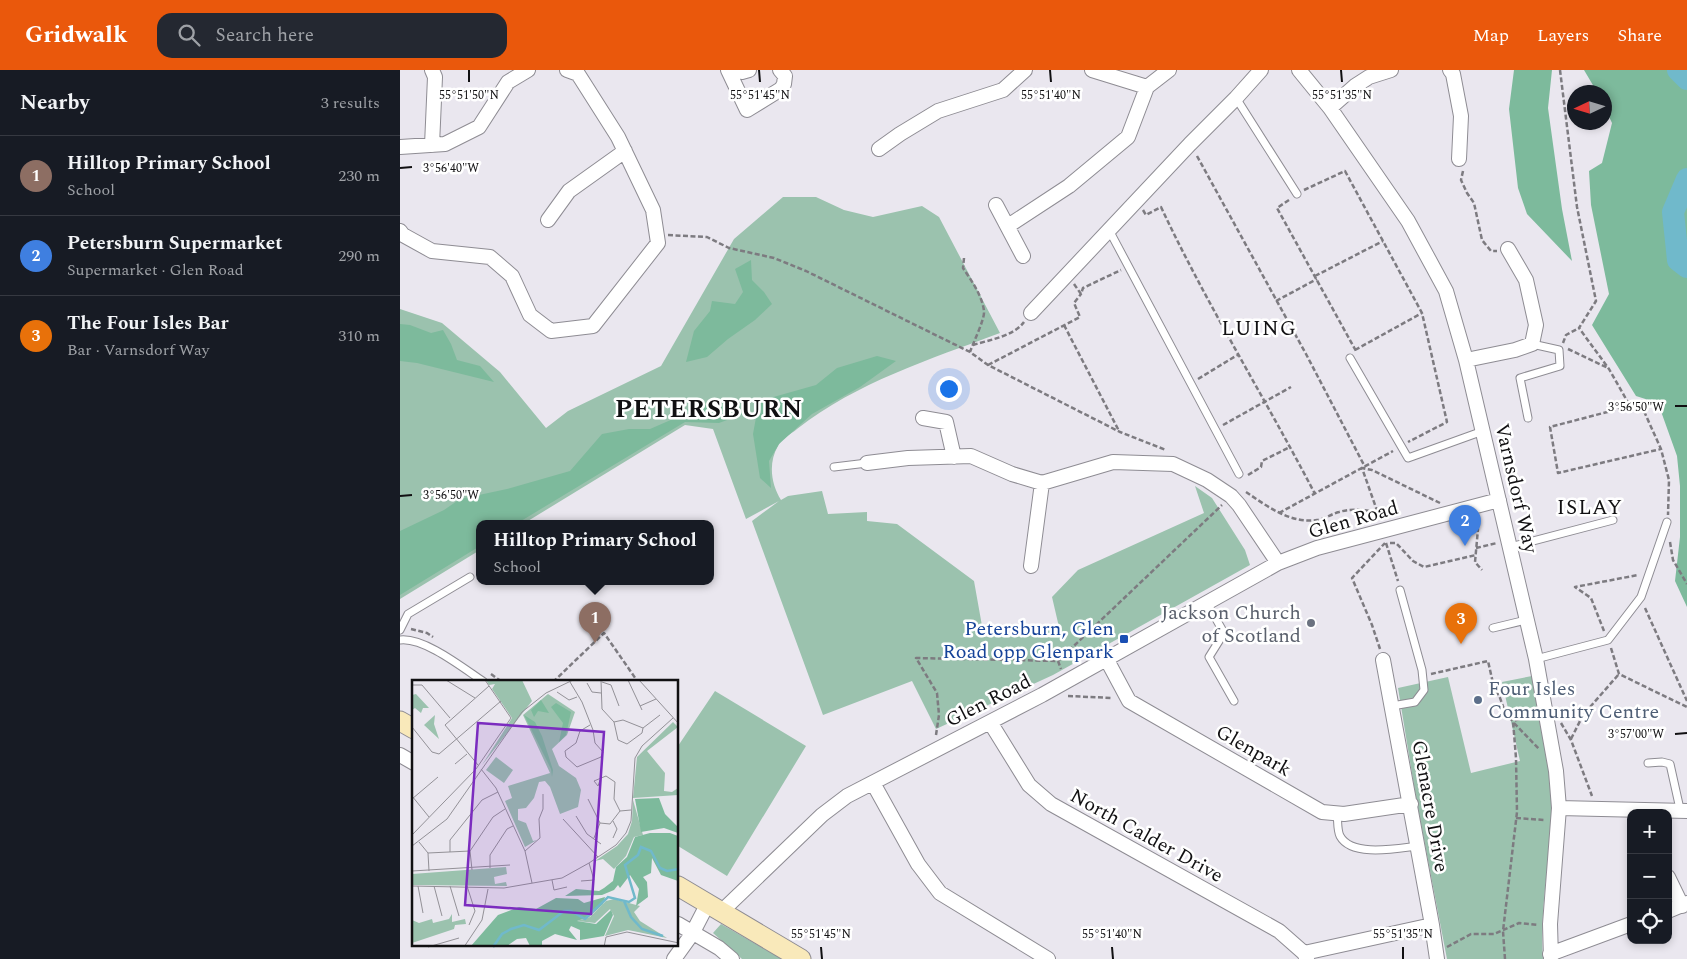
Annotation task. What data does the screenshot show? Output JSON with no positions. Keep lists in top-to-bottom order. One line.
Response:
{"streets":{"street":["Varnsdorf Way","Glen Road","Glenpark","Glenacre Drive","North Calder Drive"]},"crossings":[["Varnsdorf Way","Glen Road"],["Glen Road","North Calder Drive"],["Glenpark","Glenacre Drive"]],"districts":["LUING","PETERSBURN","ISLAY"],"places":{"other":["Jackson Church of Scotland","Four Isles Community Centre"],"transit":["Petersburn, Glen Road opp Glenpark"]},"north":"left","page":{"header":"Gridwalk","search":"Search here","nav":["Map","Layers","Share"],"heading":["Nearby","3 results"],"list":[{"mark":"1","name":"Hilltop Primary School","note":"School","value":"230 m"},{"mark":"2","name":"Petersburn Supermarket","note":"Supermarket · Glen Road","value":"290 m"},{"mark":"3","name":"The Four Isles Bar","note":"Bar · Varnsdorf Way","value":"310 m"}],"pins":["2","1","3"],"popup":["Hilltop Primary School","School"],"map_buttons":["+","−"]},"coordinates":["55°51'50\"N","55°51'45\"N","55°51'40\"N","55°51'35\"N","3°56'40\"W","3°56'50\"W","3°57'00\"W"]}
